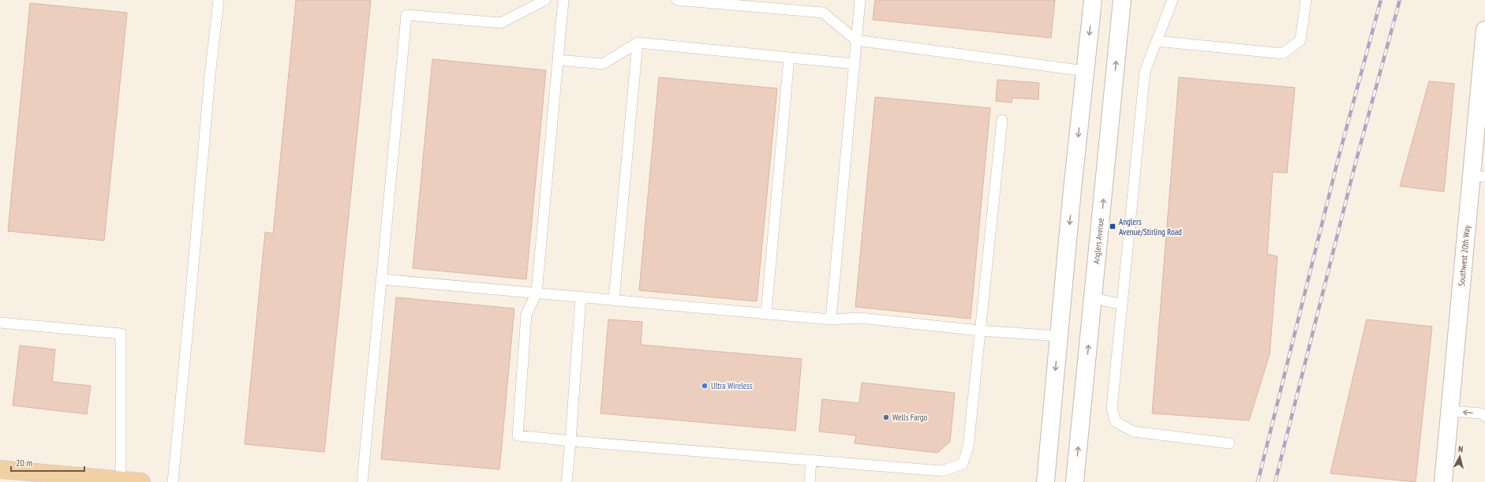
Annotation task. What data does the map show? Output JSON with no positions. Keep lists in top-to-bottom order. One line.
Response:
{"streets":{"street":["Anglers Avenue","Southwest 20th Way"]},"places":{"transit":["Anglers Avenue/Stirling Road"],"other":["Ultra Wireless","Wells Fargo"]},"scale_bar":"20 m","north":"top"}
